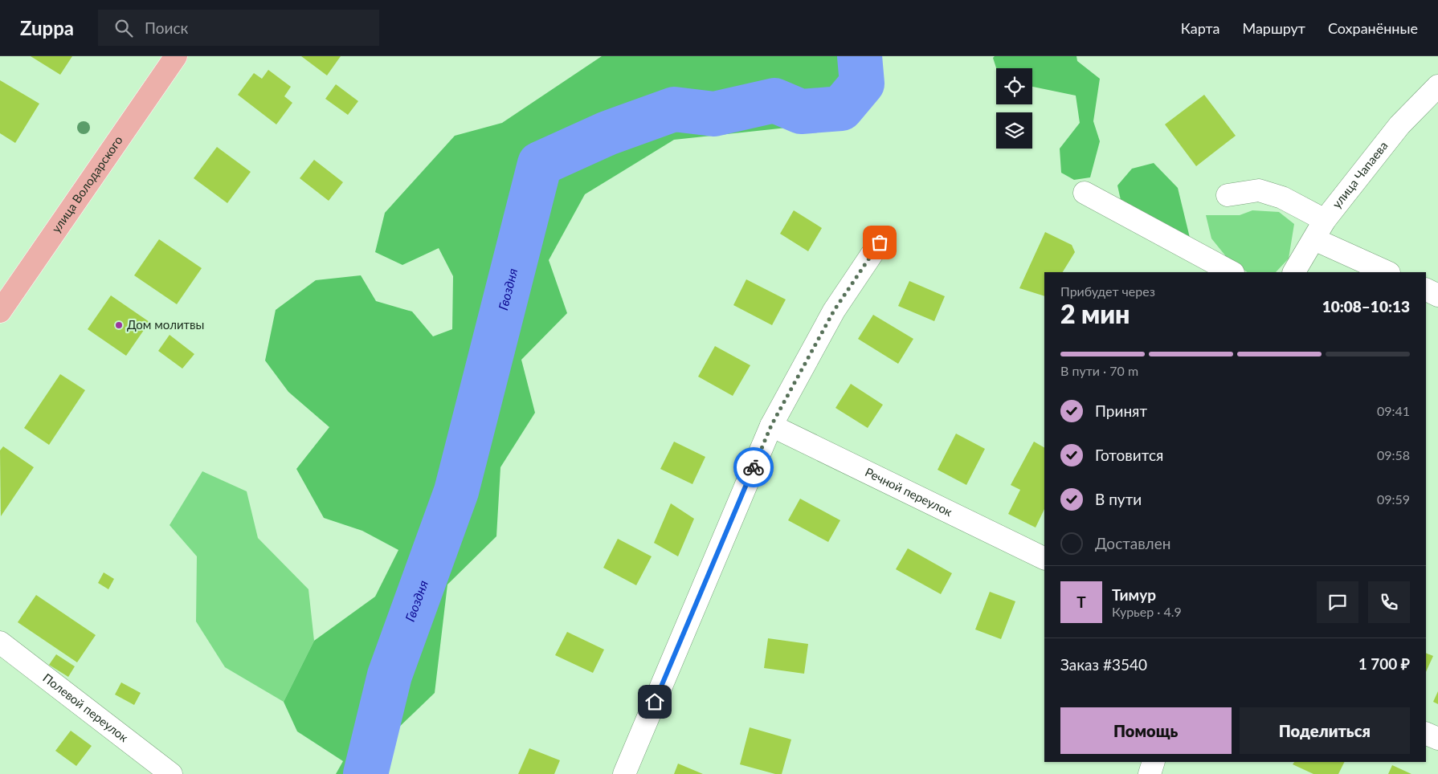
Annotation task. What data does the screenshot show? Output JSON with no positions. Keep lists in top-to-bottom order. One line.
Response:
{"streets":{"main road":["улица Володарского"],"street":["улица Чапаева","Речной переулок","Полевой переулок"]},"water":["Гвоздня"],"places":["Дом молитвы"],"page":{"header":"Zuppa","search":"Поиск","nav":["Карта","Маршрут","Сохранённые"],"heading":["2 мин","Прибудет через","10:08–10:13"],"panel":["Тимур","Курьер · 4.9","Заказ #3540","1 700 ₽"],"bar":"В пути · 70 m","list":[["Принят","09:41"],["Готовится","09:58"],["В пути","09:59"],"Доставлен"],"round":"Т","buttons":["Помощь","Поделиться"]}}
